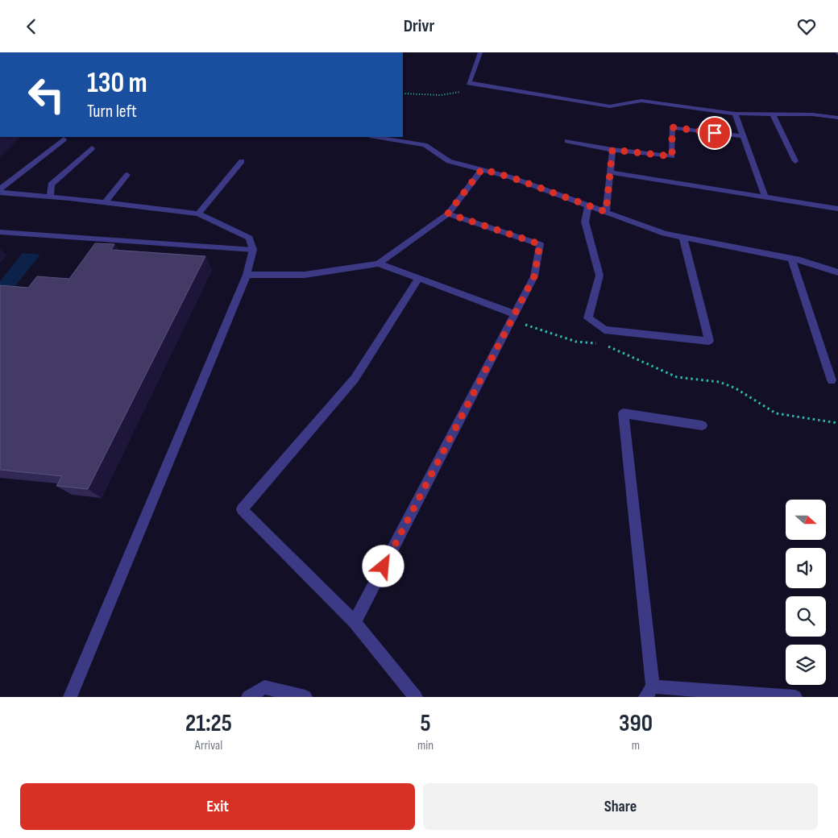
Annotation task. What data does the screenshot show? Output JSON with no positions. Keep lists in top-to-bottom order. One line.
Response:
{"north":"right","page":{"header":"Drivr","turn":["130 m","Turn left"],"eta":["21:25","Arrival","5","min","390","m"],"buttons":["Exit","Share"]}}
